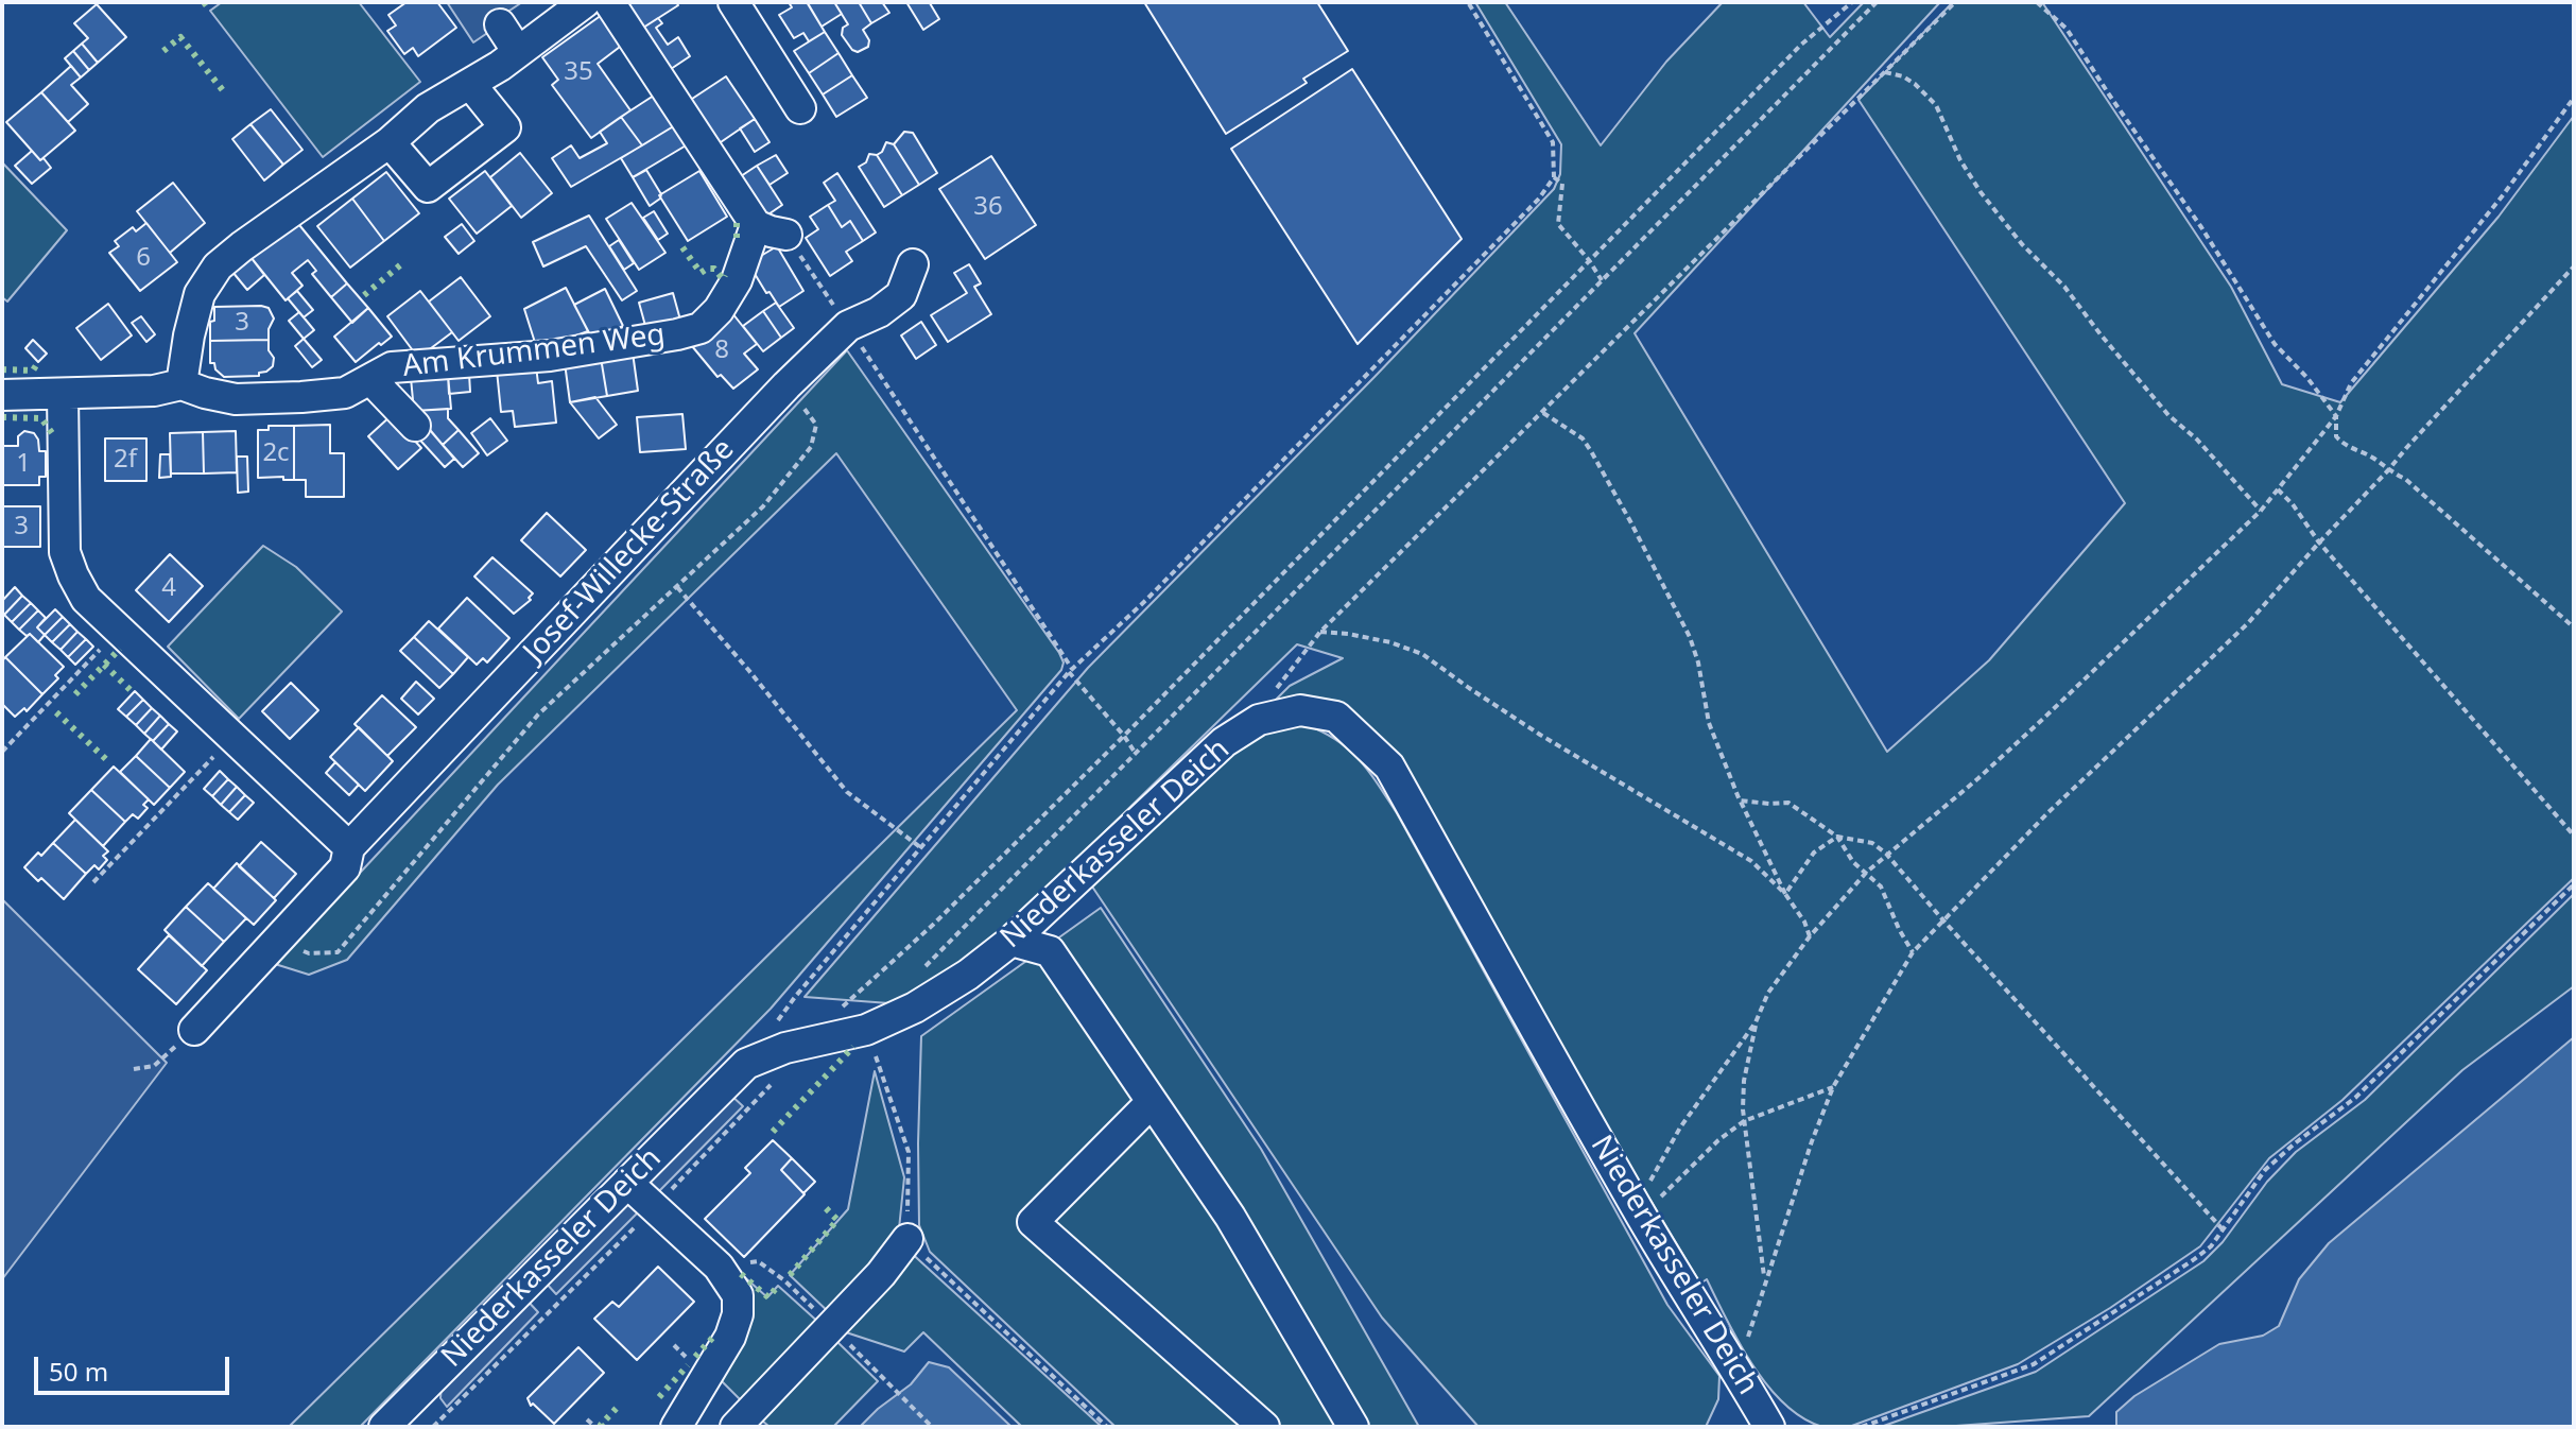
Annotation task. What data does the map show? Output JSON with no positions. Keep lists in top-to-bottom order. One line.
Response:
{"streets":{"street":["Am Krummen Weg","Josef-Willecke-Straße","Niederkasseler Deich"]},"house_numbers":["35","36","6","3","8","2c","2f","1","3","4"],"scale_bar":"50 m"}
